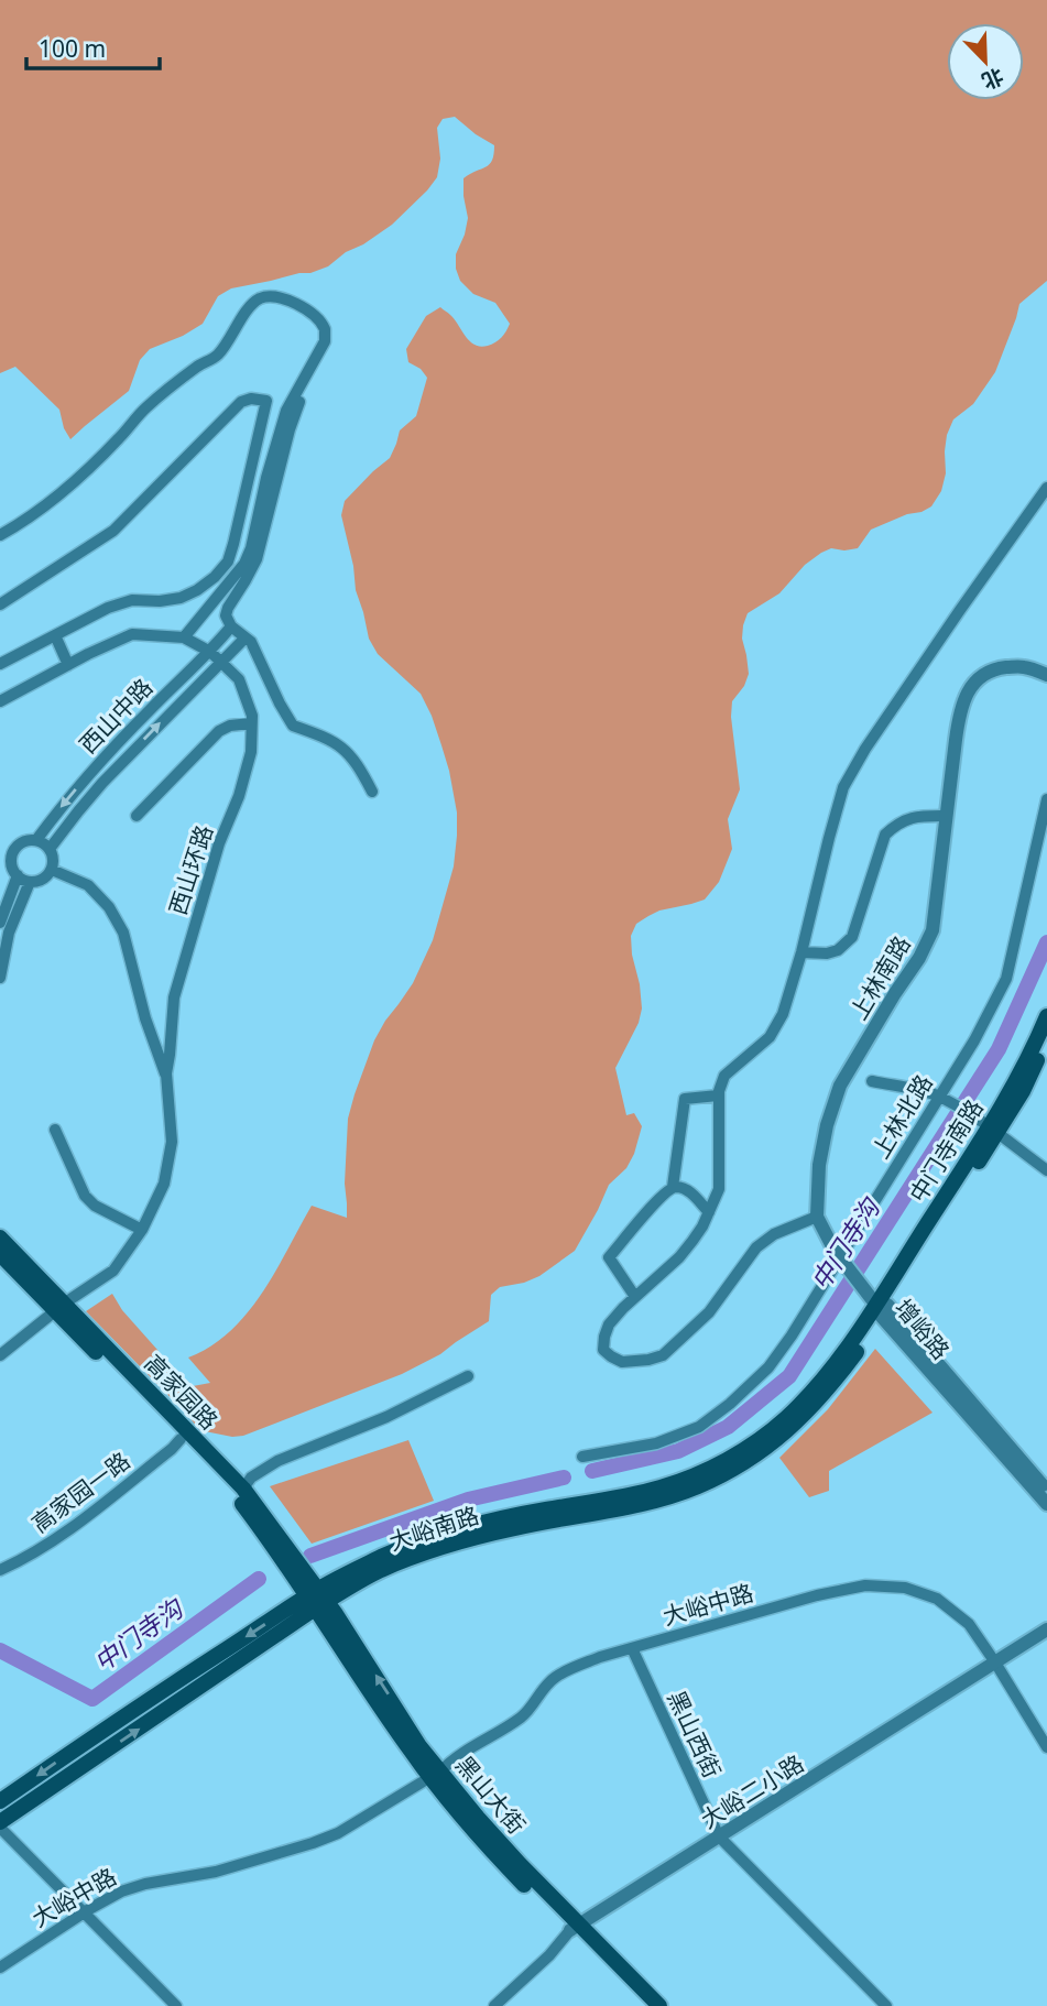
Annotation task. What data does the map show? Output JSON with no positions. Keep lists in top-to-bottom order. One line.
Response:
{"streets":{"main road":["中门寺南路","高家园路","大峪南路","黑山大街"],"street":["西山中路","西山环路","上林南路","上林北路","增峪路","高家园一路","大峪中路","黑山西街","大峪二小路"]},"crossings":[["西山中路","西山环路"],["西山环路","高家园路"],["上林南路","上林北路"],["上林南路","中门寺南路"],["上林南路","增峪路"],["上林南路","大峪南路"],["中门寺南路","增峪路"],["中门寺南路","大峪南路"],["增峪路","大峪南路"],["高家园路","高家园一路"],["高家园路","大峪南路"],["高家园路","黑山大街"],["大峪南路","黑山大街"],["大峪中路","黑山西街"],["大峪中路","大峪二小路"],["大峪中路","黑山大街"],["黑山西街","大峪二小路"],["大峪二小路","黑山大街"]],"water":["中门寺沟"],"scale_bar":"100 m","north":"bottom right"}
